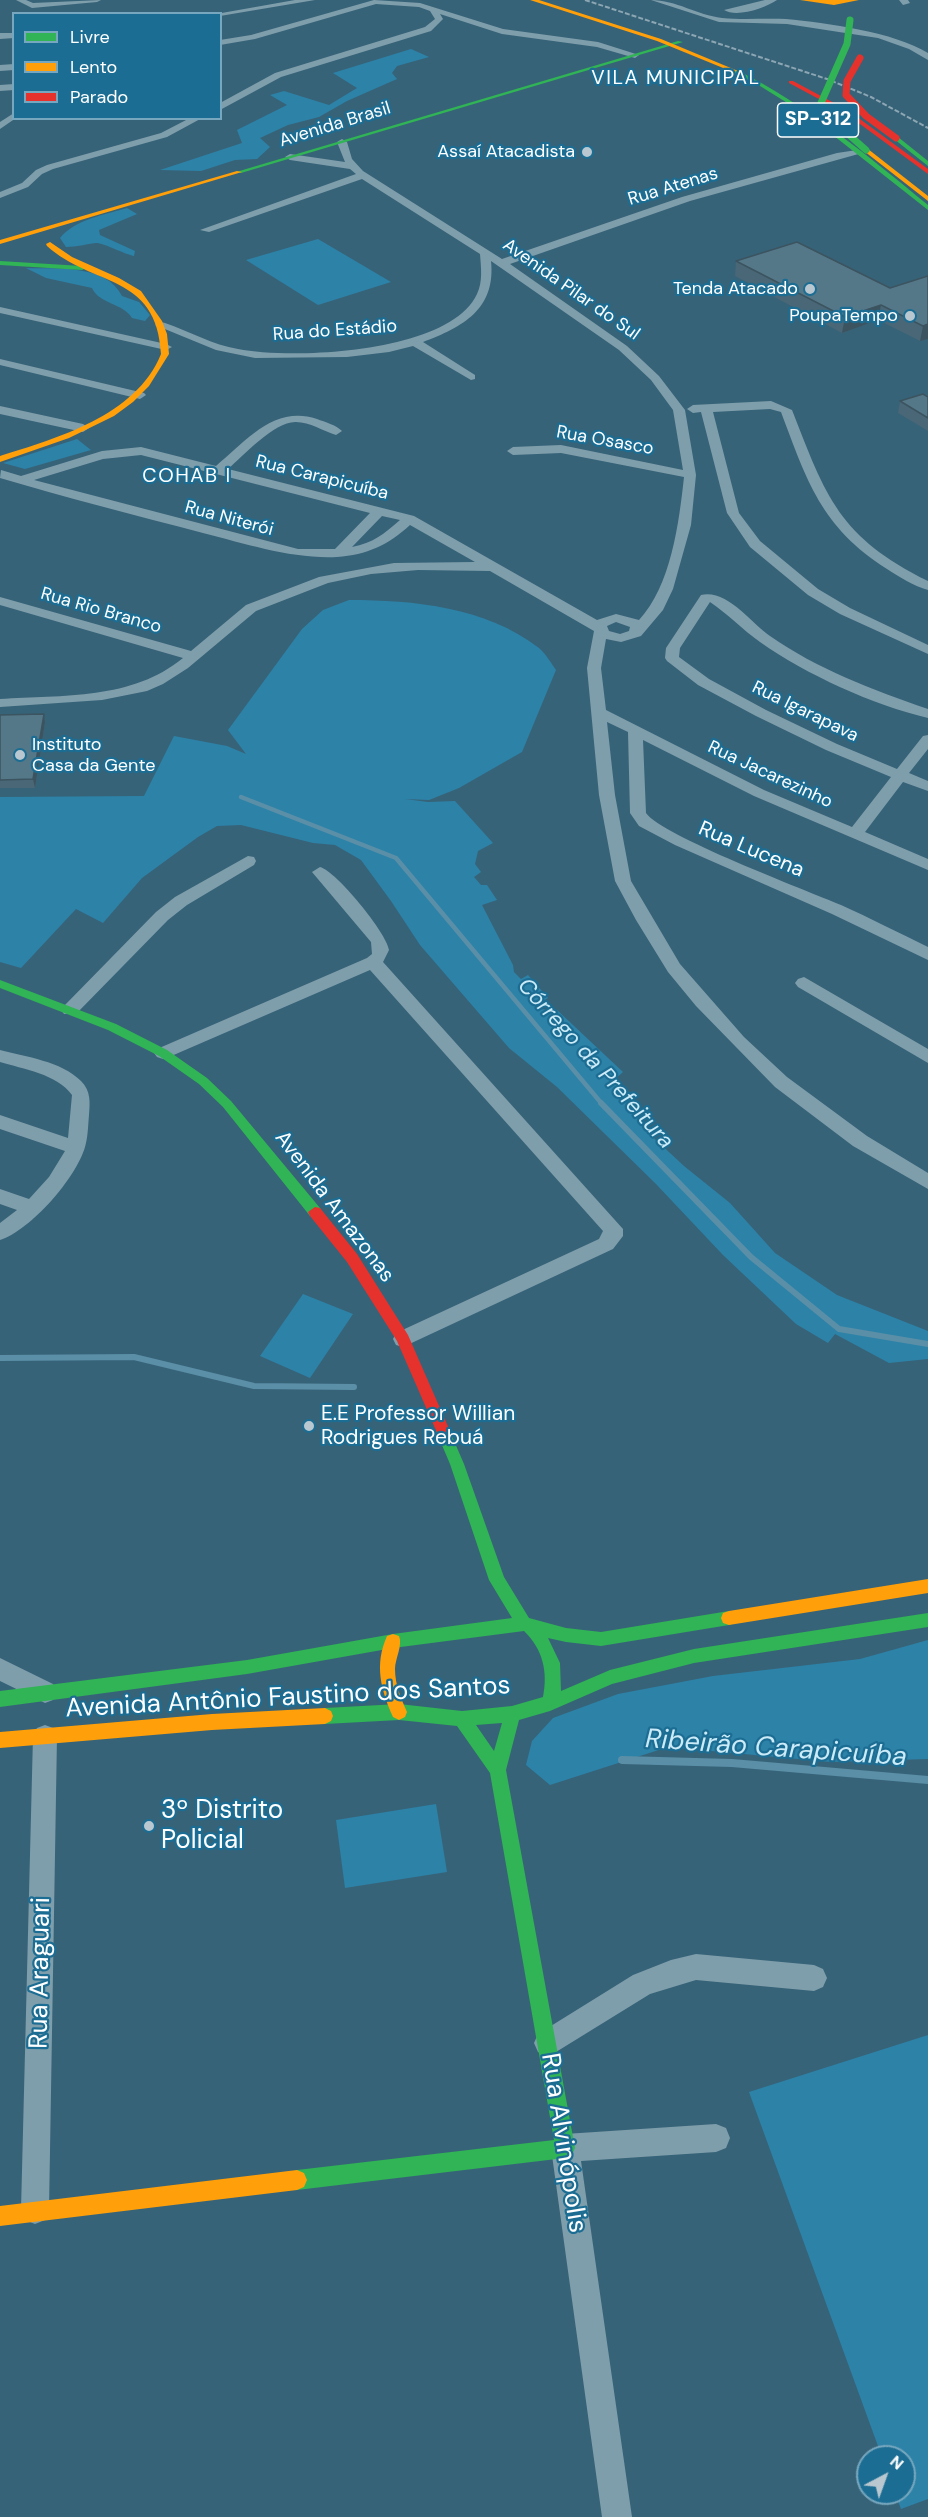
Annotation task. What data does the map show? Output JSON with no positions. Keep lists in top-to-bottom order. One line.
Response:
{"streets":{"main road":["SP-312","Avenida Brasil","Avenida Amazonas","Avenida Antônio Faustino dos Santos","Rua Alvinópolis"],"street":["Rua Atenas","Avenida Pilar do Sul","Rua do Estádio","Rua Osasco","Rua Carapicuíba","Rua Niterói","Rua Rio Branco","Rua Igarapava","Rua Jacarezinho","Rua Lucena","Rua Araguari"]},"crossings":[["SP-312","Avenida Brasil"],["SP-312","Rua Atenas"],["Avenida Brasil","Avenida Pilar do Sul"],["Rua Atenas","Avenida Pilar do Sul"],["Avenida Pilar do Sul","Rua Osasco"],["Rua Carapicuíba","Rua Niterói"],["Rua Jacarezinho","Rua Lucena"],["Avenida Amazonas","Avenida Antônio Faustino dos Santos"],["Avenida Antônio Faustino dos Santos","Rua Araguari"],["Avenida Antônio Faustino dos Santos","Rua Alvinópolis"]],"districts":["VILA MUNICIPAL","COHAB I"],"water":["Córrego da Prefeitura","Ribeirão Carapicuíba"],"places":["Assaí Atacadista","Tenda Atacado","PoupaTempo","Instituto Casa da Gente","E.E Professor Willian Rodrigues Rebuá","3º Distrito Policial"],"legend":["Livre","Lento","Parado"],"north":"top right"}
